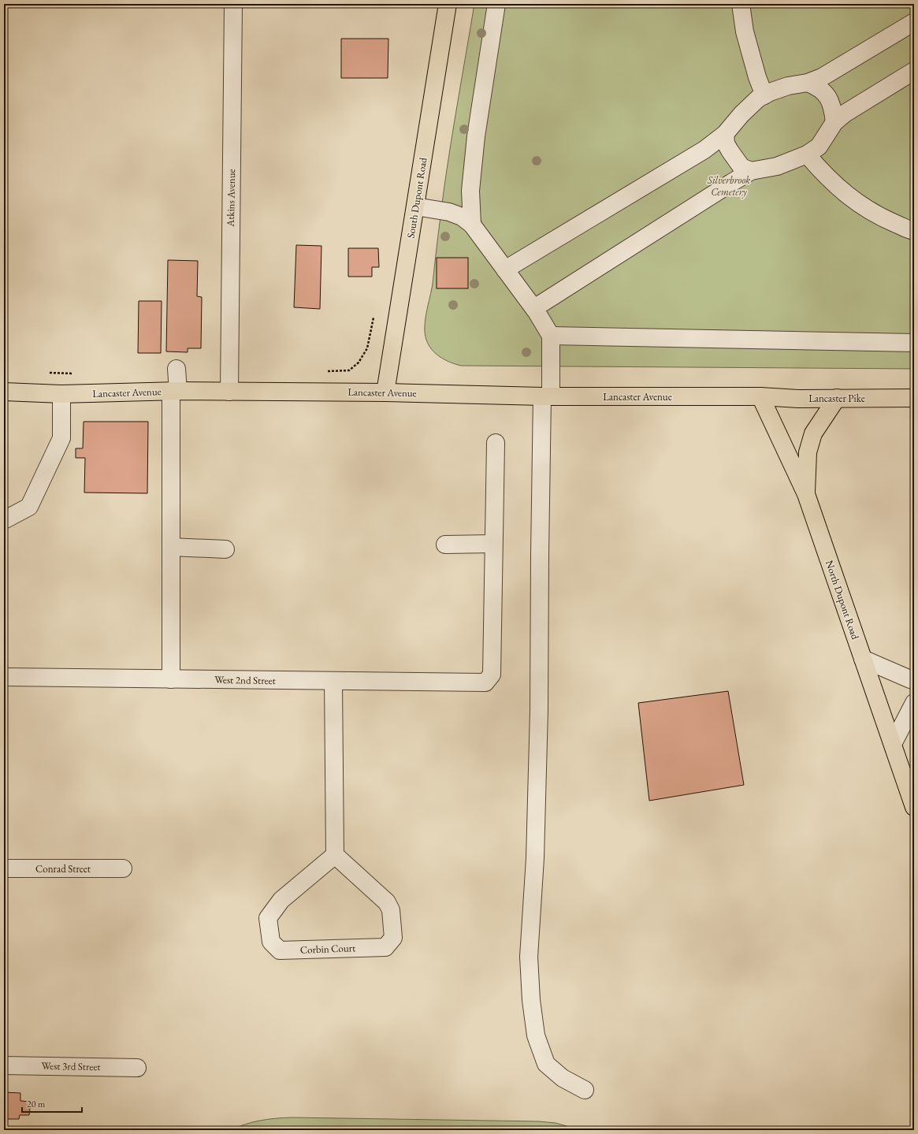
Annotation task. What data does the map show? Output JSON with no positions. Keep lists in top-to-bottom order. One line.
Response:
{"streets":{"main road":["South Dupont Road","Lancaster Avenue","Lancaster Pike","North Dupont Road"],"street":["Atkins Avenue","West 2nd Street","Conrad Street","Corbin Court","West 3rd Street"]},"crossings":[["Atkins Avenue","Lancaster Avenue"],["South Dupont Road","Lancaster Avenue"],["Lancaster Avenue","Lancaster Pike"],["Lancaster Avenue","North Dupont Road"],["Lancaster Pike","North Dupont Road"]],"parks":["Silverbrook Cemetery"],"scale_bar":"20 m"}
